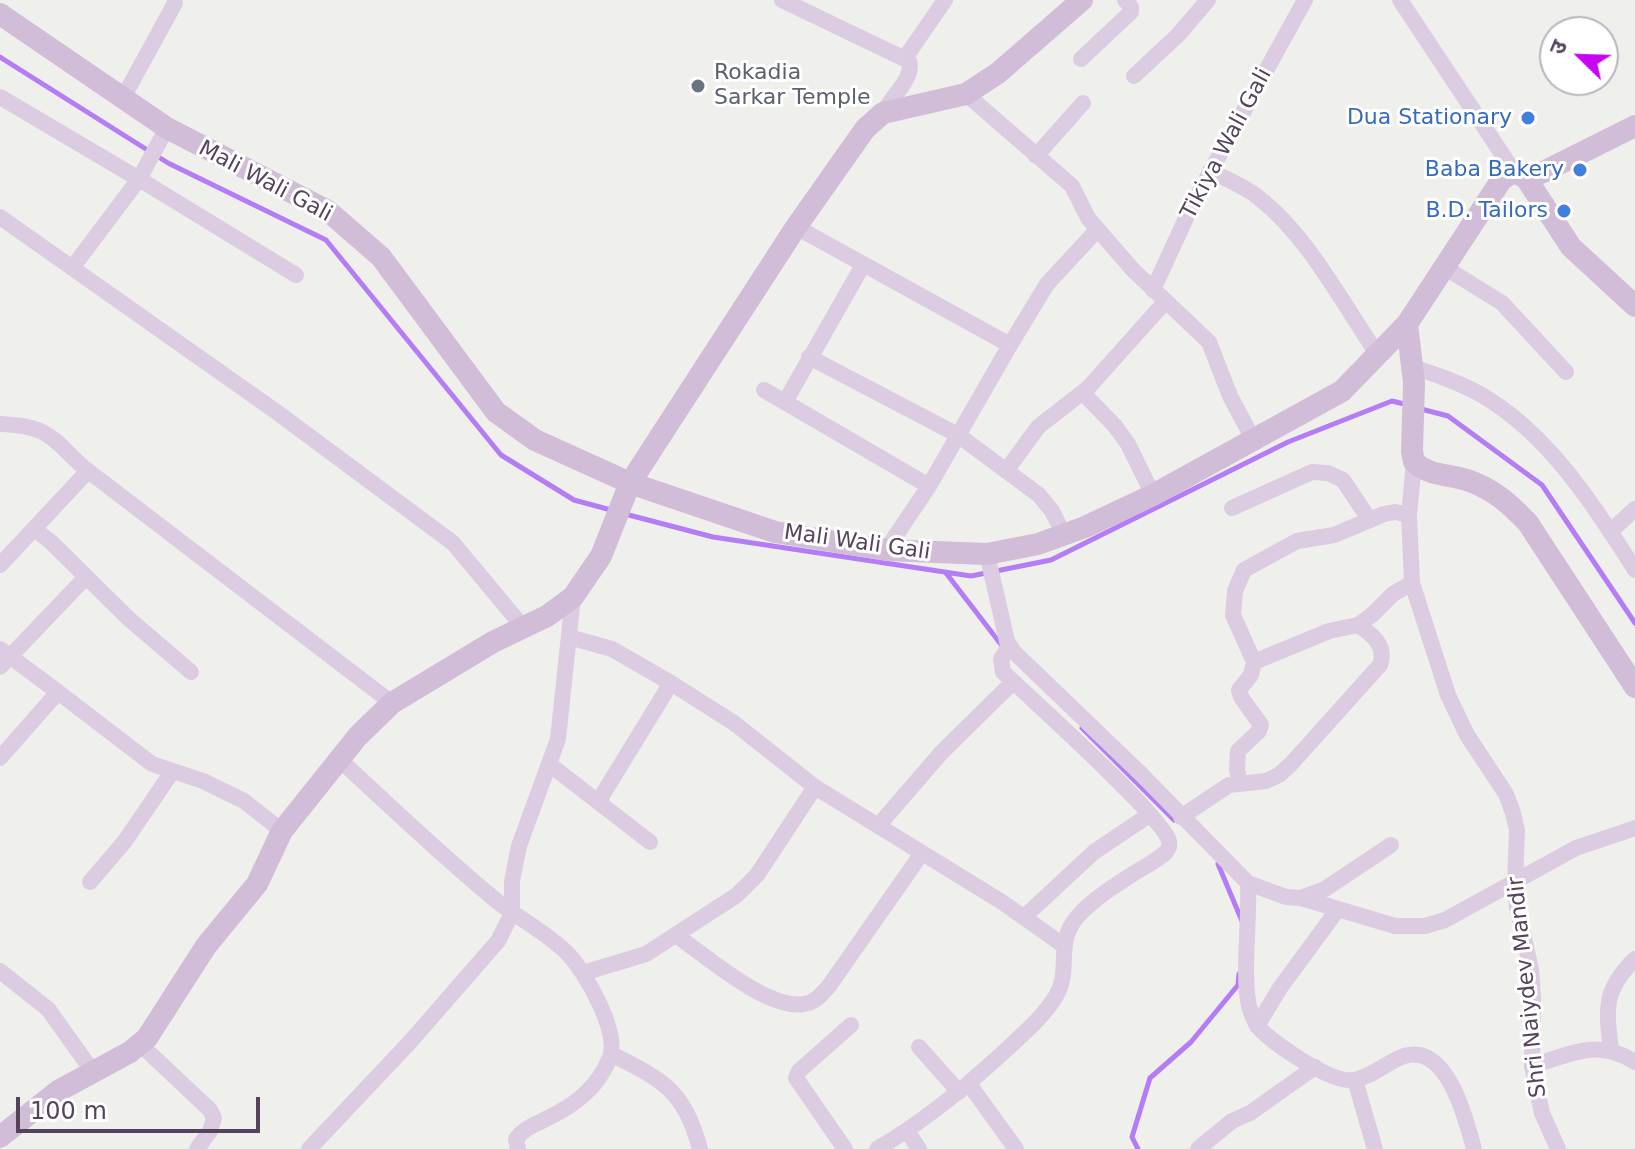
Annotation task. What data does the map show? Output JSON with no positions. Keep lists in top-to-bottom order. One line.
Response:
{"streets":{"street":["Tikiya Wali Gali","Mali Wali Gali","Shri Naiydev Mandir"]},"places":["Rokadia Sarkar Temple","Dua Stationary","Baba Bakery","B.D. Tailors"],"scale_bar":"100 m","north":"top left"}
